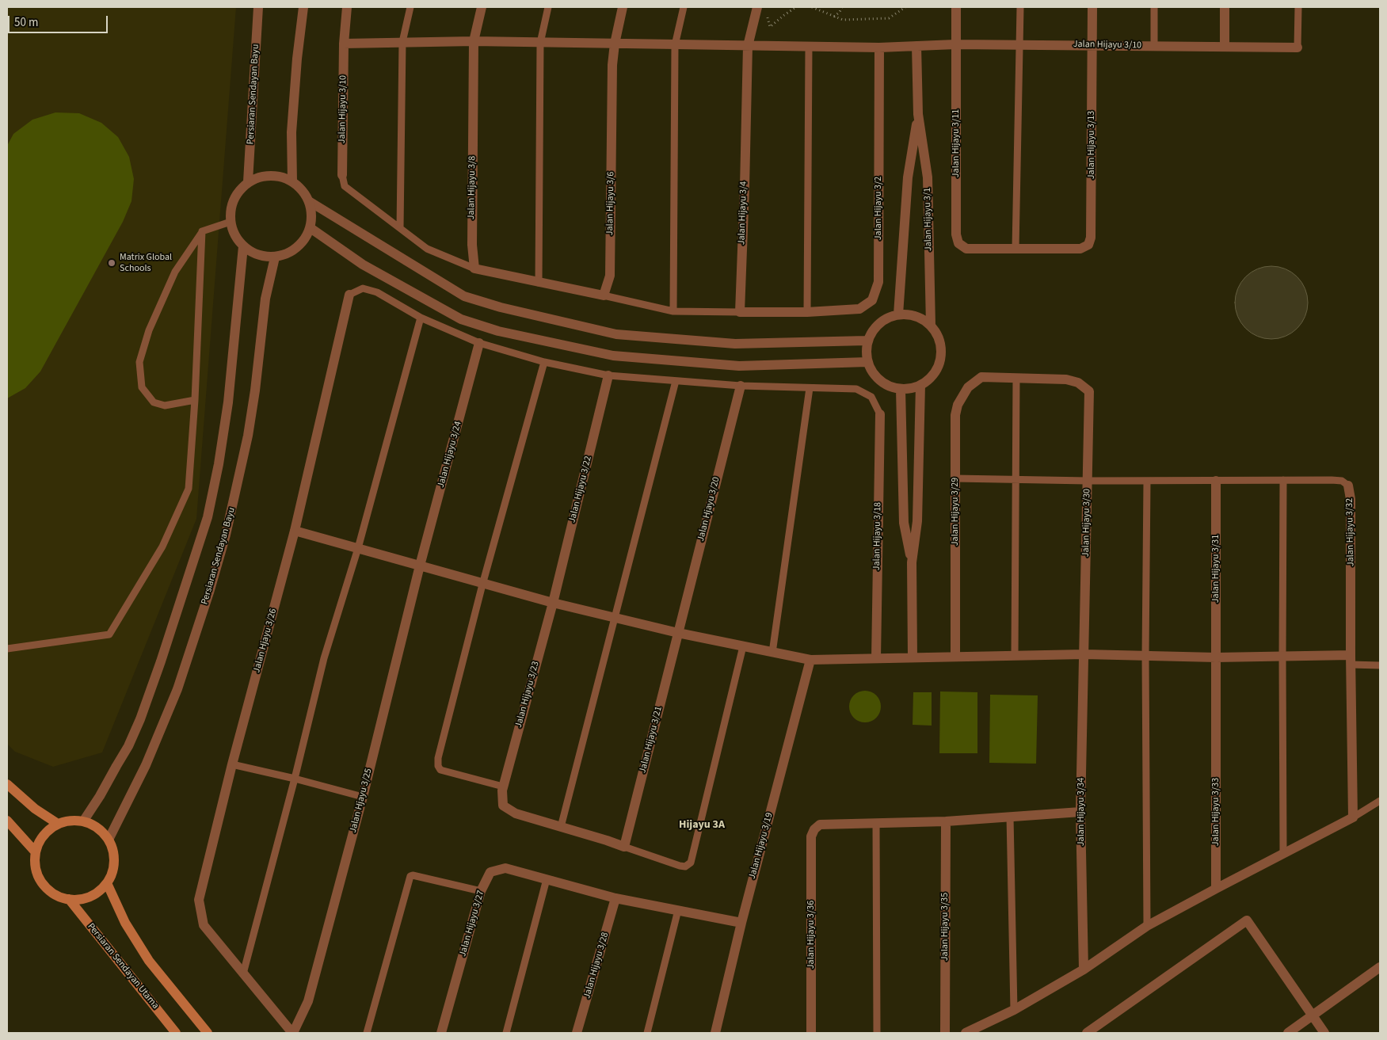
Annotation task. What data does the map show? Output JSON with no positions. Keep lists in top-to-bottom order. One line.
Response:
{"streets":{"main road":["Persiaran Sendayan Utama"],"street":["Jalan Hijayu 3/10","Persiaran Sendayan Bayu","Jalan Hijayu 3/11","Jalan Hijayu 3/13","Jalan Hijayu 3/8","Jalan Hijayu 3/6","Jalan Hijayu 3/2","Jalan Hijayu 3/4","Jalan Hijayu 3/1","Jalan Hijayu 3/24","Jalan Hijayu 3/22","Jalan Hjayu 3/20","Jalan Hijayu 3/29","Jalan Hijayu 3/30","Jalan Hijayu 3/32","Jalan Hijayu 3/18","Jalan Hijayu 3/31","Jalan Hjayu 3/26","Jalan Hijayu 3/23","Jalan Hijayu 3/21","Jalan Hjayu 3/25","Jalan Hijayu 3/34","Jalan Hijayu 3/33","Jalan Hijayu 3/19","Jalan Hijayu 3/27","Jalan Hijayu 3/35","Jalan Hijayu 3/36","Jalan Hijayu 3/28"]},"crossings":[["Jalan Hijayu 3/10","Jalan Hijayu 3/11"],["Jalan Hijayu 3/10","Jalan Hijayu 3/13"],["Jalan Hijayu 3/10","Jalan Hijayu 3/8"],["Jalan Hijayu 3/10","Jalan Hijayu 3/6"],["Jalan Hijayu 3/10","Jalan Hijayu 3/2"],["Jalan Hijayu 3/10","Jalan Hijayu 3/4"],["Jalan Hijayu 3/10","Jalan Hijayu 3/1"],["Persiaran Sendayan Bayu","Persiaran Sendayan Utama"],["Jalan Hijayu 3/11","Jalan Hijayu 3/13"],["Jalan Hijayu 3/24","Jalan Hjayu 3/25"],["Jalan Hijayu 3/22","Jalan Hijayu 3/23"],["Jalan Hjayu 3/20","Jalan Hijayu 3/21"],["Jalan Hijayu 3/29","Jalan Hijayu 3/30"],["Jalan Hijayu 3/29","Jalan Hijayu 3/32"],["Jalan Hijayu 3/30","Jalan Hijayu 3/32"],["Jalan Hijayu 3/30","Jalan Hijayu 3/34"],["Jalan Hijayu 3/32","Jalan Hijayu 3/31"],["Jalan Hijayu 3/31","Jalan Hijayu 3/33"],["Jalan Hjayu 3/26","Jalan Hjayu 3/25"],["Jalan Hijayu 3/19","Jalan Hijayu 3/27"],["Jalan Hijayu 3/27","Jalan Hijayu 3/28"]],"districts":["Hijayu 3A"],"places":["Matrix Global Schools"],"scale_bar":"50 m"}
